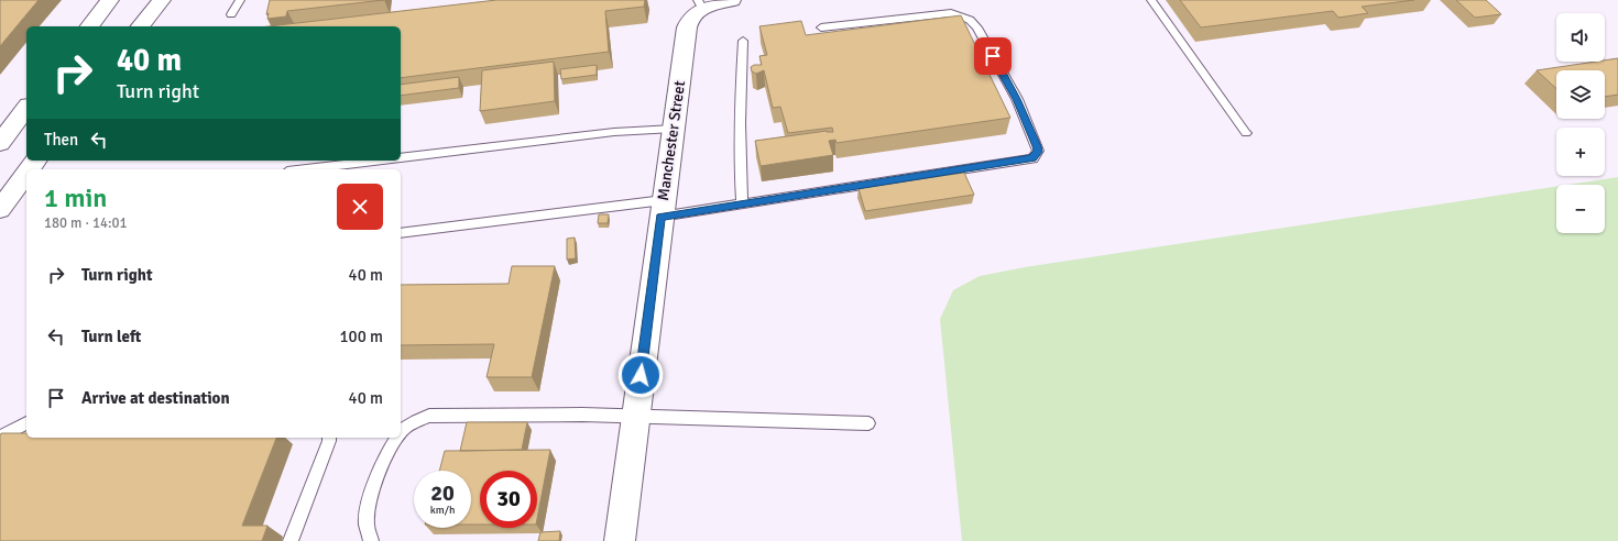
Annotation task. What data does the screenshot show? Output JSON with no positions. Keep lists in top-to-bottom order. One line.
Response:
{"streets":{"street":["Manchester Street"]},"page":{"map_buttons":["+","−"],"turn":["40 m","Turn right"],"then":"Then","heading":["1 min","180 m · 14:01"],"list":[{"name":"Turn right","value":"40 m"},{"name":"Turn left","value":"100 m"},{"name":"Arrive at destination","value":"40 m"}],"speed":"20 km/h","limit":"30"}}
